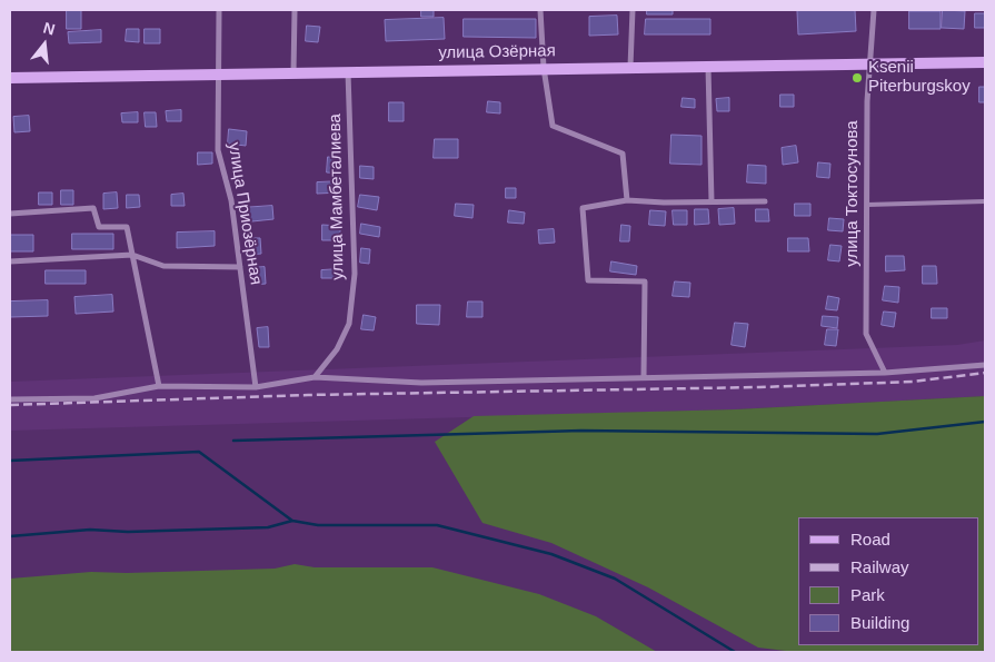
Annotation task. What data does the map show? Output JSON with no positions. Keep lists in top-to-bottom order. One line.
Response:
{"streets":{"street":["улица Озёрная","улица Токтосунова","улица Мамбеталиева","улица Приозёрная"]},"crossings":[["улица Озёрная","улица Токтосунова"],["улица Озёрная","улица Мамбеталиева"],["улица Озёрная","улица Приозёрная"]],"places":["Ksenii Piterburgskoy"],"legend":["Road","Railway","Park","Building"],"north":"top"}
